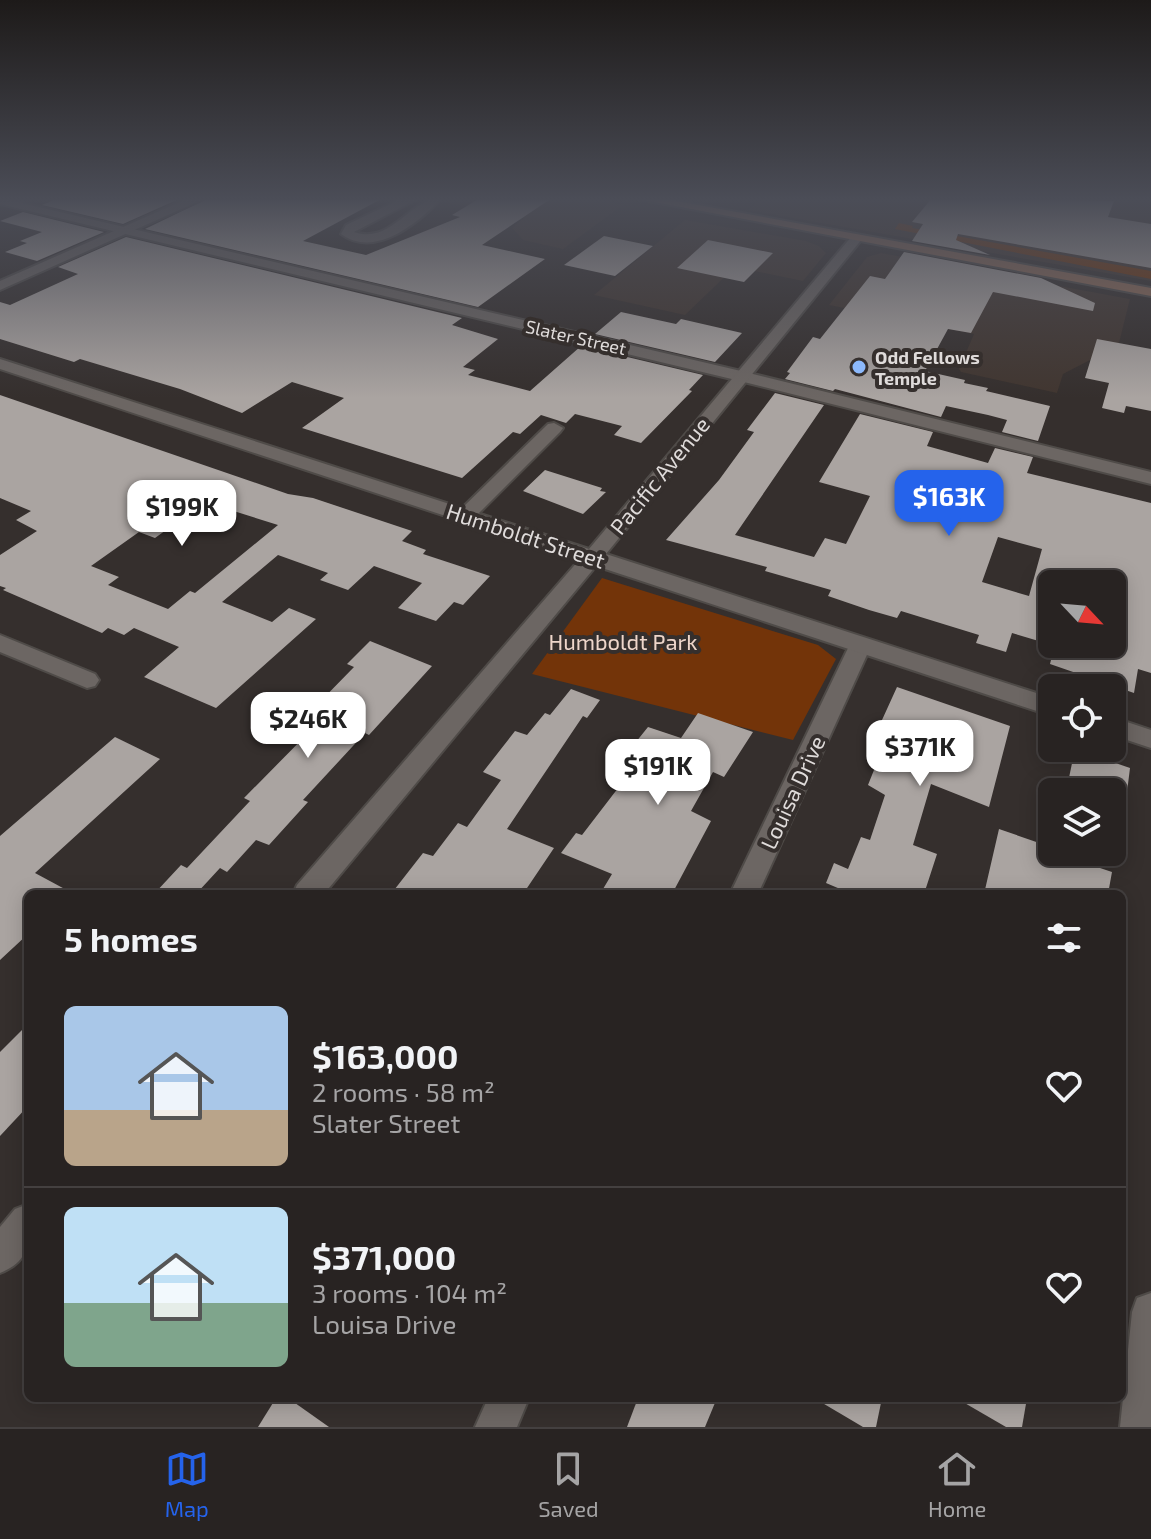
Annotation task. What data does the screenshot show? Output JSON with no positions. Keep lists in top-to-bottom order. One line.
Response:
{"streets":{"street":["Slater Street","Pacific Avenue","Humboldt Street","Louisa Drive"]},"crossings":[["Slater Street","Pacific Avenue"],["Pacific Avenue","Humboldt Street"],["Humboldt Street","Louisa Drive"]],"parks":["Humboldt Park"],"places":["Odd Fellows Temple"],"north":"bottom right","page":{"price":["$163K","$199K","$246K","$371K","$191K"],"heading":"5 homes","list":[{"name":"$163,000","note":"2 rooms · 58 m² · Slater Street"},{"name":"$371,000","note":"3 rooms · 104 m² · Louisa Drive"}],"tabs":["Map","Saved","Home"]}}
